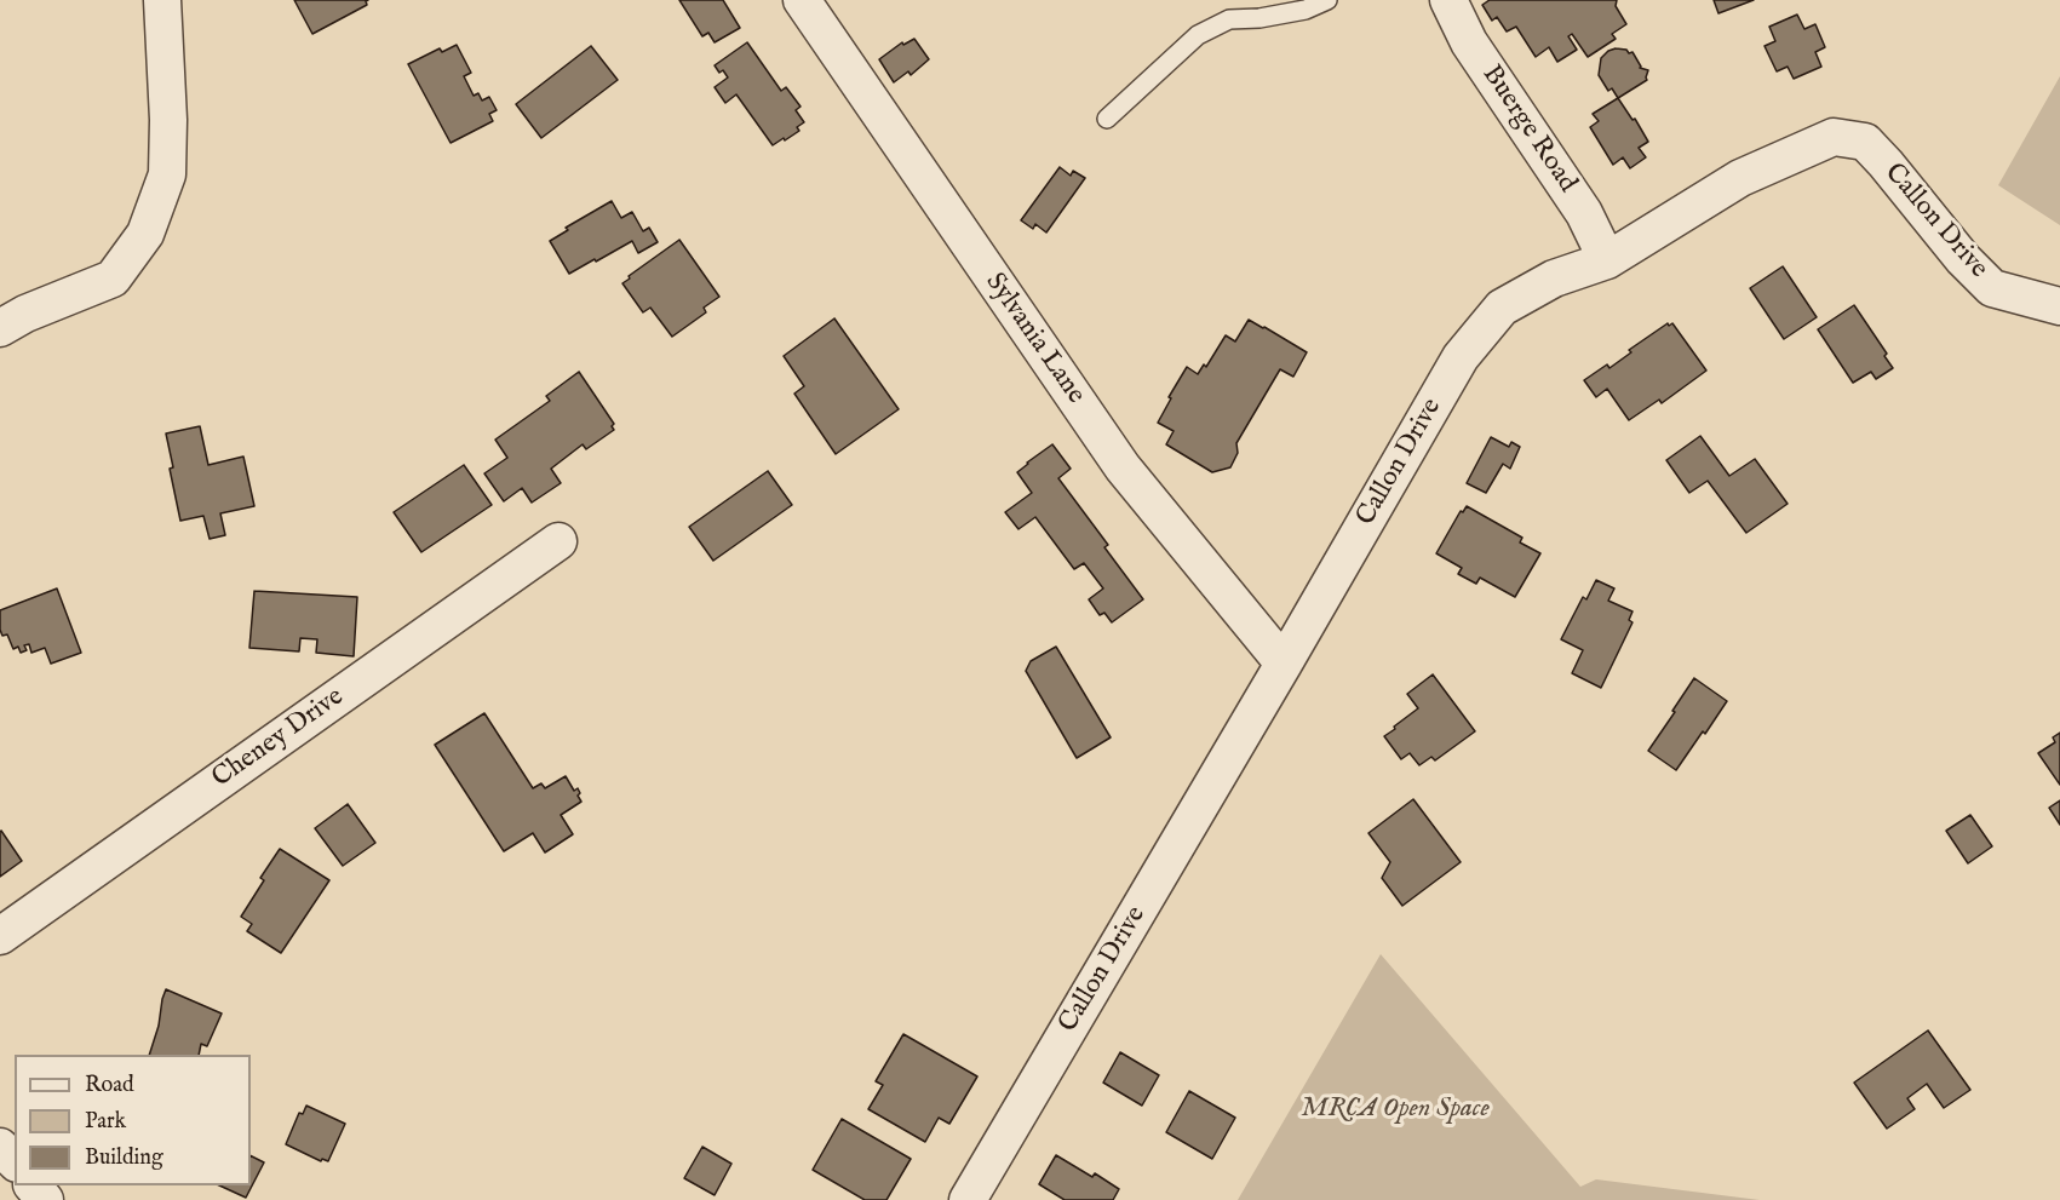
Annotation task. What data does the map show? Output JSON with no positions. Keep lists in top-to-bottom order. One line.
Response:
{"streets":{"street":["Buerge Road","Callon Drive","Sylvania Lane","Cheney Drive"]},"crossings":[["Buerge Road","Callon Drive"],["Callon Drive","Sylvania Lane"]],"parks":["MRCA Open Space"],"legend":["Road","Park","Building"]}
